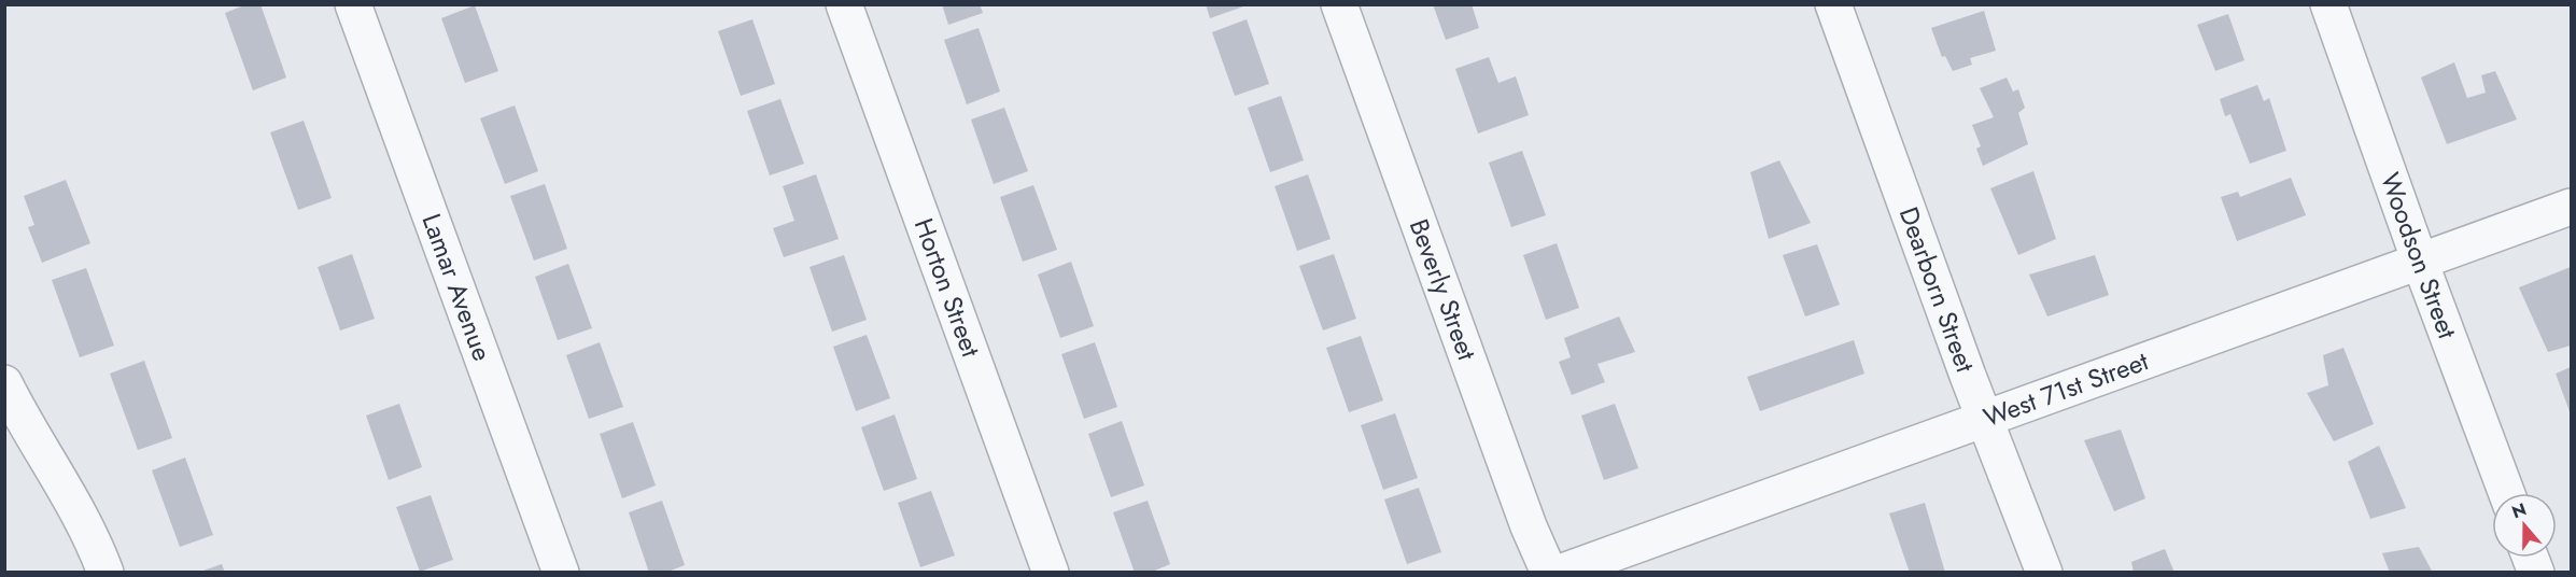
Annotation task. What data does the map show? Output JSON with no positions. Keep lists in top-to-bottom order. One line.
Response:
{"streets":{"street":["Woodson Street","Lamar Avenue","Horton Street","Beverly Street","Dearborn Street","West 71st Street"]},"crossings":[["Woodson Street","West 71st Street"],["Dearborn Street","West 71st Street"]],"north":"top"}
